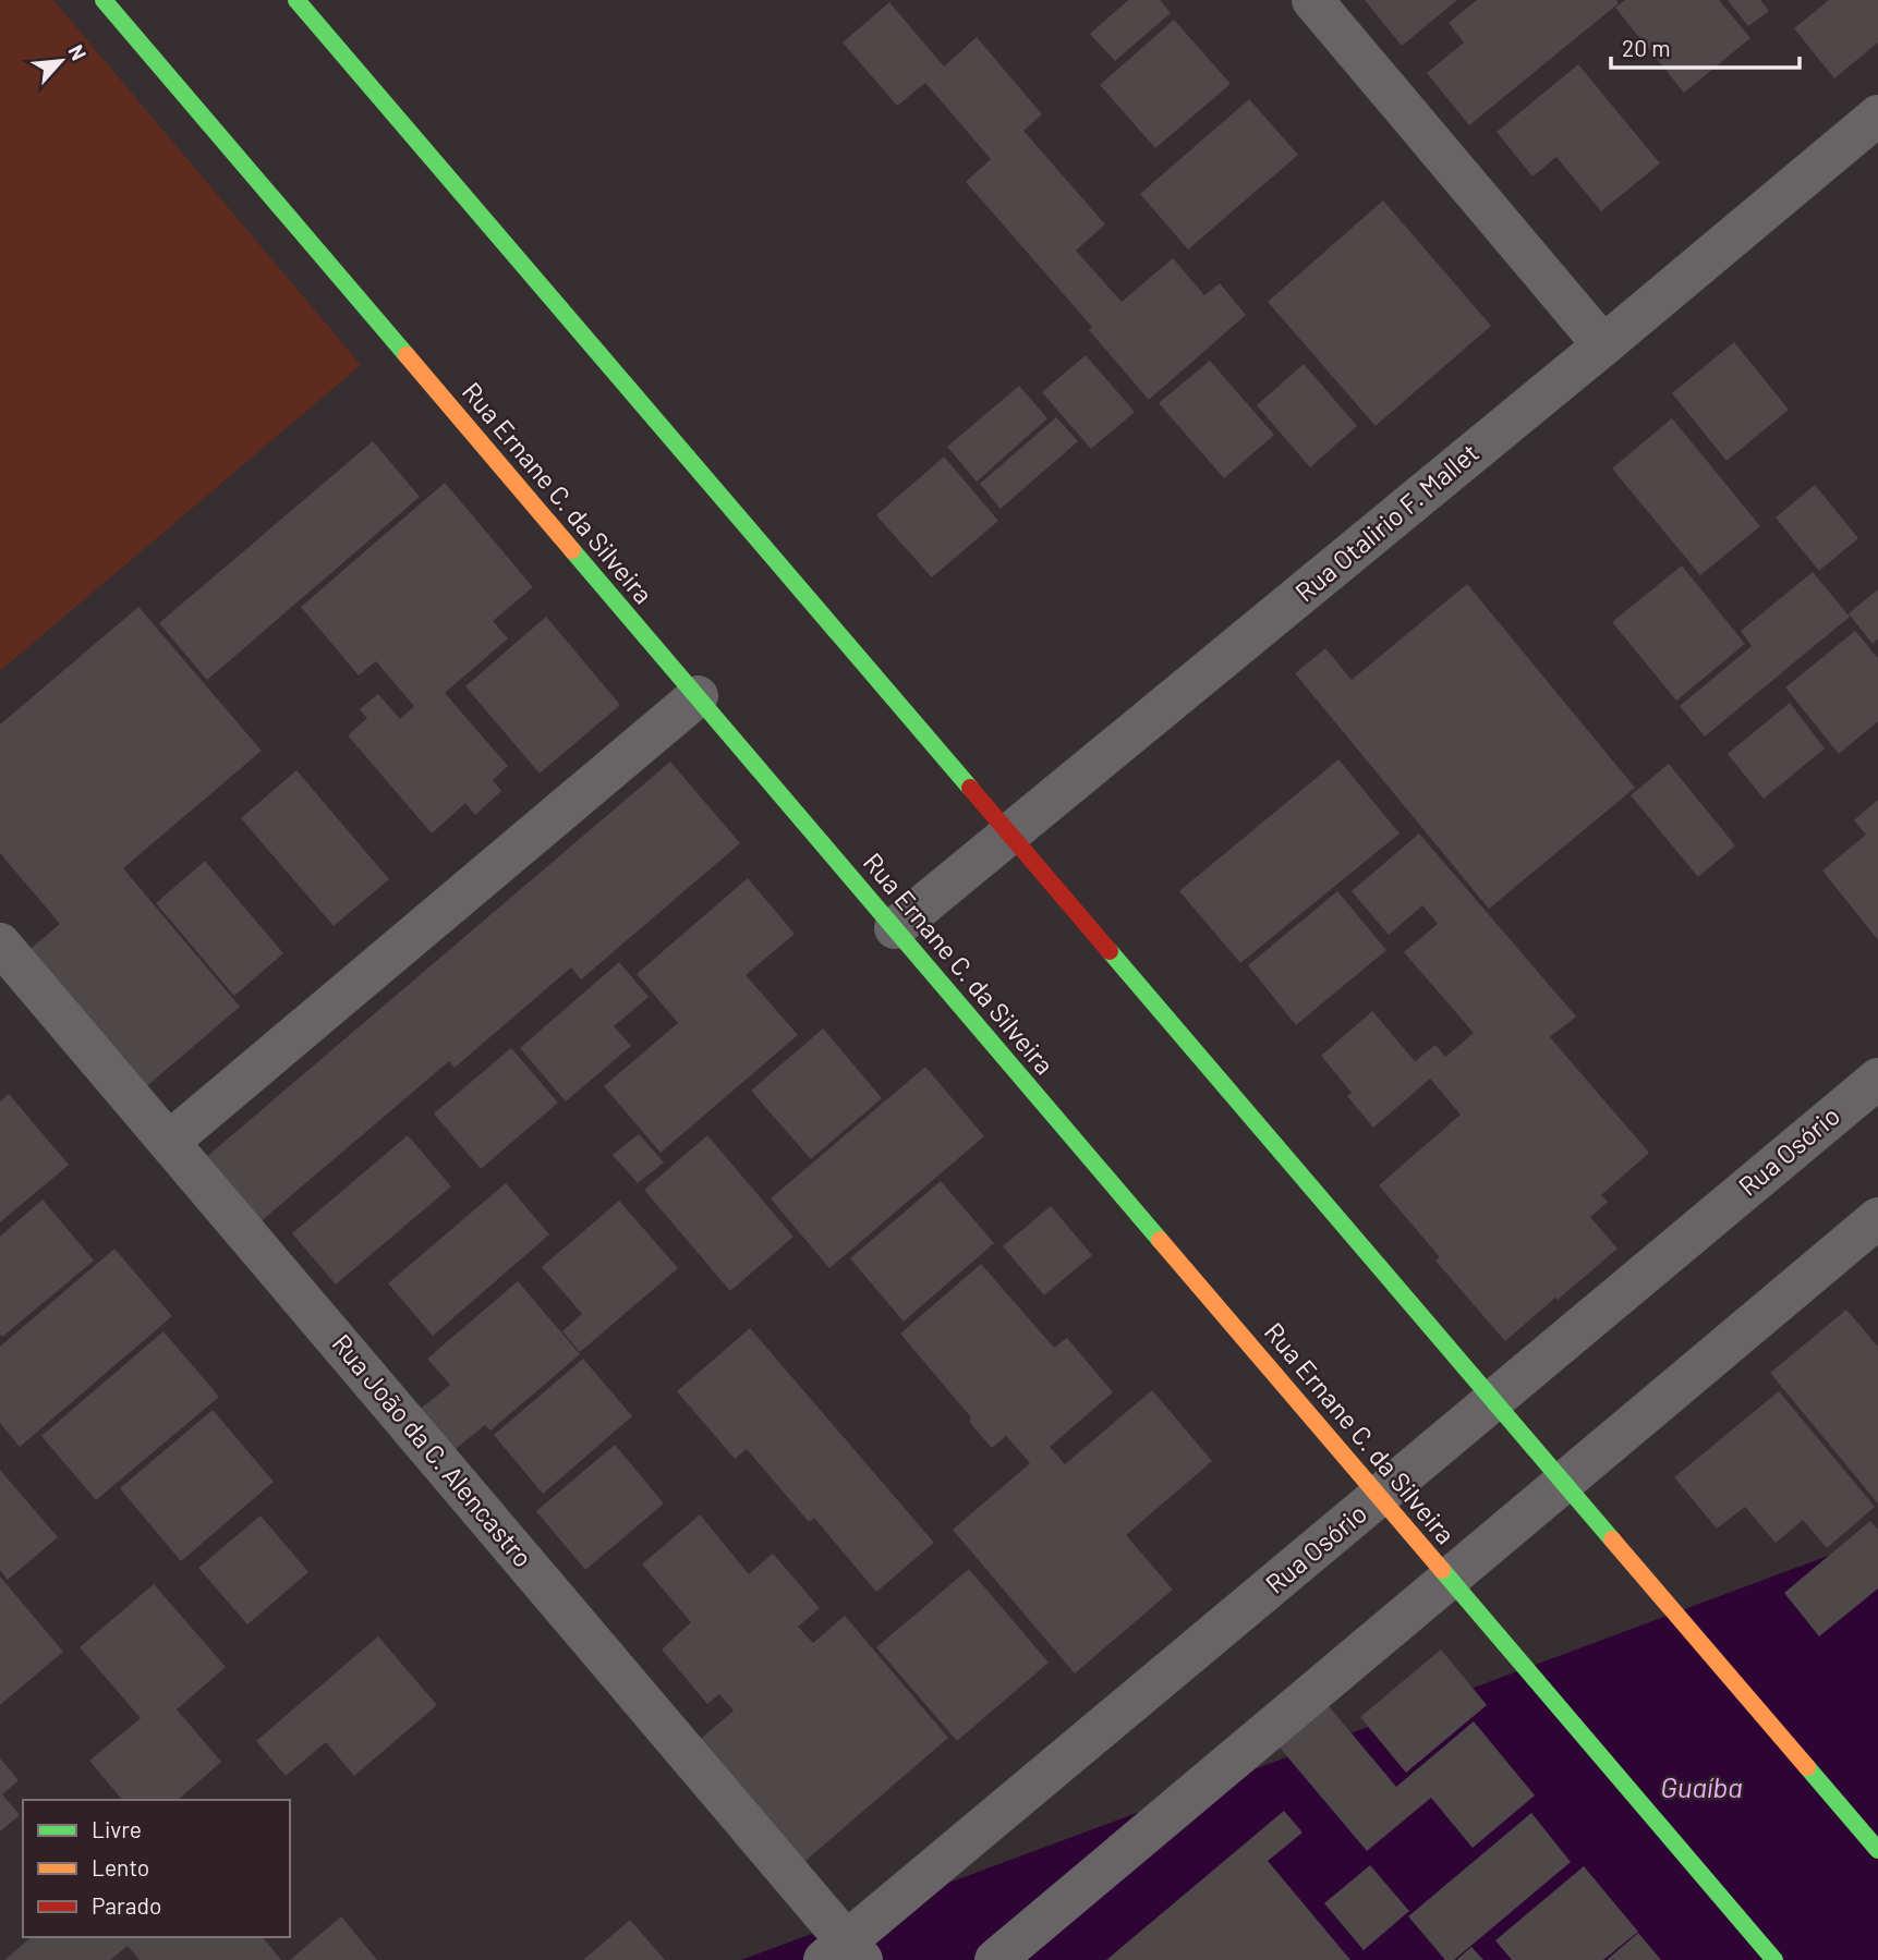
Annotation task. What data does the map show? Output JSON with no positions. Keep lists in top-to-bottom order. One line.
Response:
{"streets":{"street":["Rua Ernane C. da Silveira","Rua Otalirio F. Mallet","Rua Osório","Rua João da C. Alencastro"]},"crossings":[["Rua Ernane C. da Silveira","Rua Otalirio F. Mallet"],["Rua Ernane C. da Silveira","Rua Osório"],["Rua Osório","Rua João da C. Alencastro"]],"water":["Guaíba"],"legend":["Livre","Lento","Parado"],"scale_bar":"20 m","north":"top right"}
